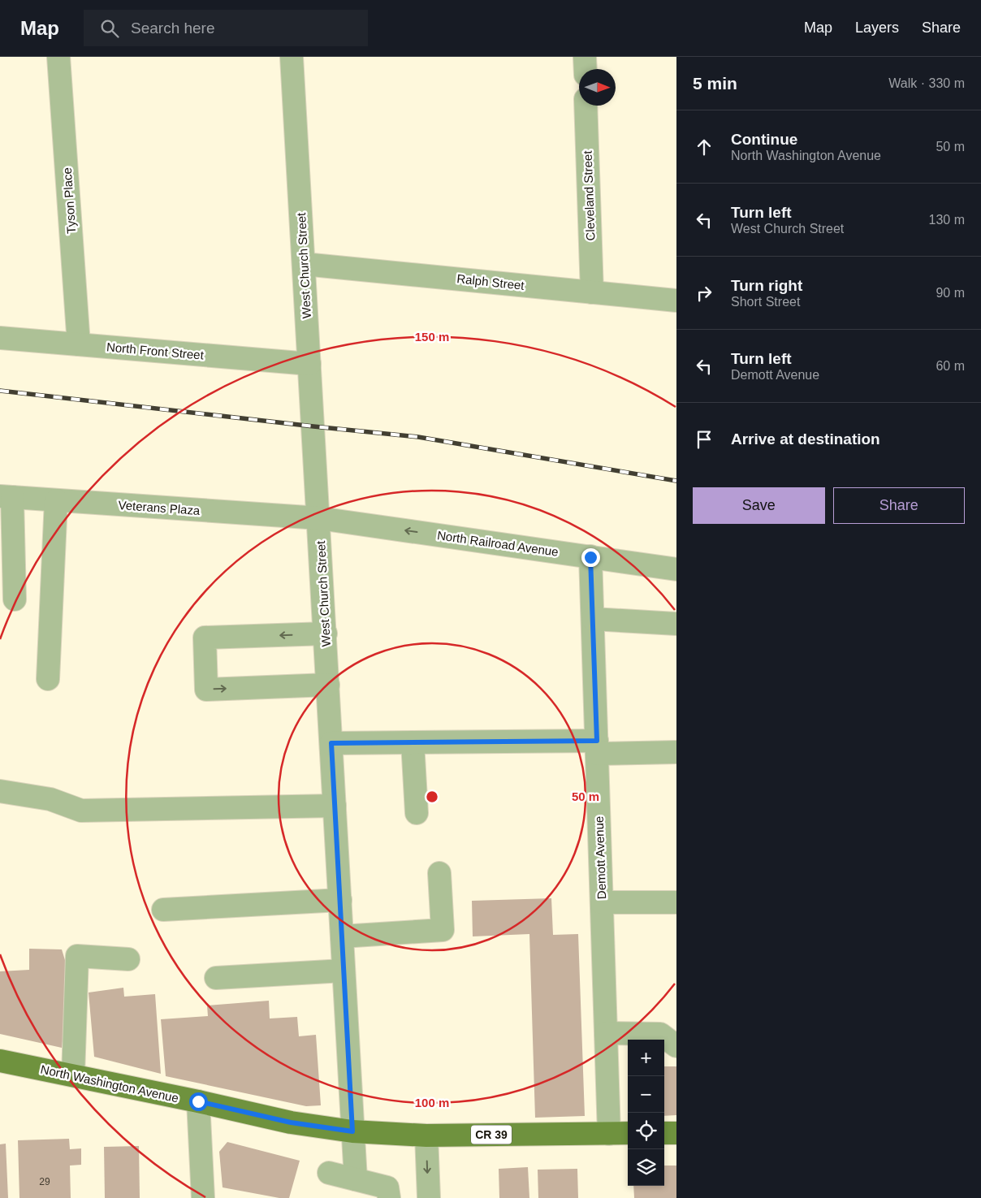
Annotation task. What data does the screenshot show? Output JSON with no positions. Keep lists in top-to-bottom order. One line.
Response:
{"streets":{"main road":["North Washington Avenue","CR 39"],"street":["Cleveland Street","Tyson Place","West Church Street","Ralph Street","North Front Street","Veterans Plaza","North Railroad Avenue","Demott Avenue"]},"crossings":[["Cleveland Street","Ralph Street"],["Tyson Place","North Front Street"],["West Church Street","Ralph Street"],["West Church Street","North Front Street"],["West Church Street","Veterans Plaza"],["West Church Street","North Railroad Avenue"],["West Church Street","North Washington Avenue"],["Veterans Plaza","North Railroad Avenue"],["North Railroad Avenue","Demott Avenue"],["Demott Avenue","North Washington Avenue"]],"house_numbers":["29"],"north":"right","page":{"header":"Map","search":"Search here","nav":["Map","Layers","Share"],"heading":["5 min","Walk · 330 m"],"list":[["Continue","North Washington Avenue","50 m"],["Turn left","West Church Street","130 m"],["Turn right","Short Street","90 m"],["Turn left","Demott Avenue","60 m"],"Arrive at destination"],"buttons":["Save","Share"],"map_buttons":["+","−"]},"rings":["150 m","50 m","100 m"]}
